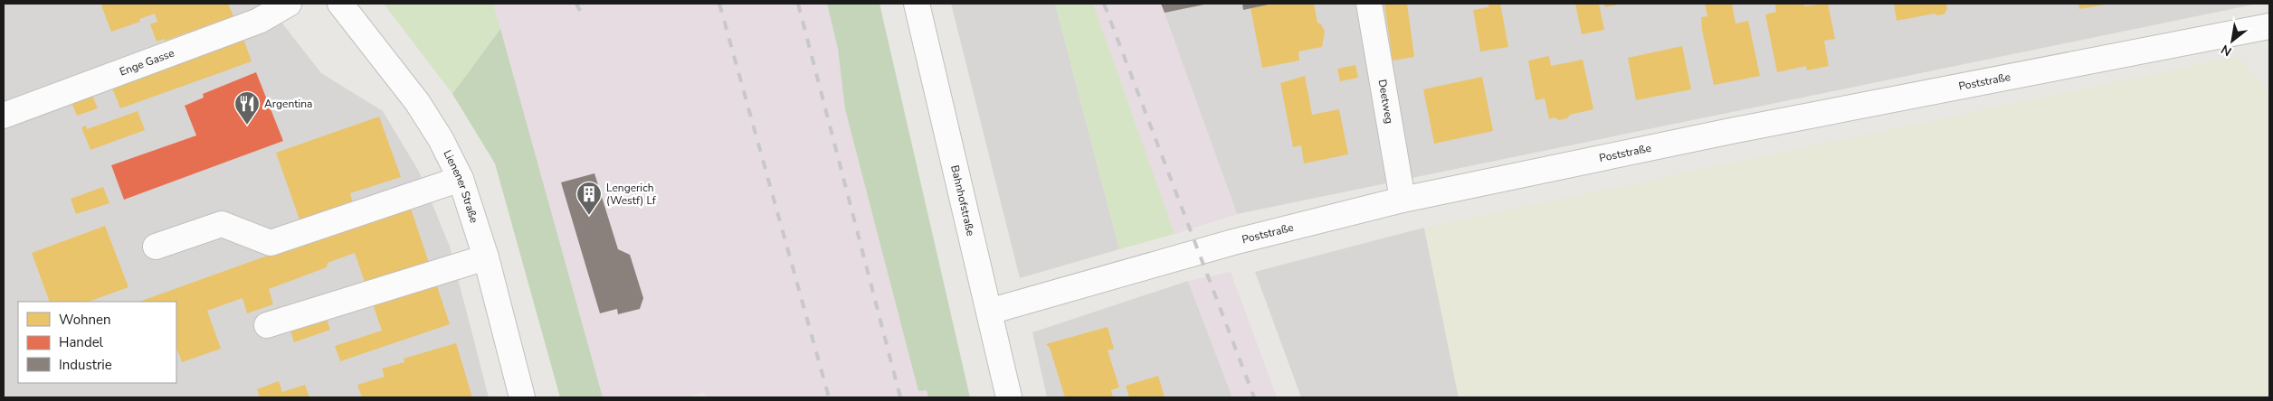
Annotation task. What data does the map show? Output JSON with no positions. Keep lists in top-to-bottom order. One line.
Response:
{"streets":{"street":["Enge Gasse","Poststraße","Deetweg","Lienener Straße","Bahnhofstraße"]},"crossings":[["Poststraße","Deetweg"],["Poststraße","Bahnhofstraße"]],"places":{"restaurant":["Argentina"],"building":["Lengerich (Westf) Lf"]},"legend":["Wohnen","Handel","Industrie"],"north":"bottom left"}
